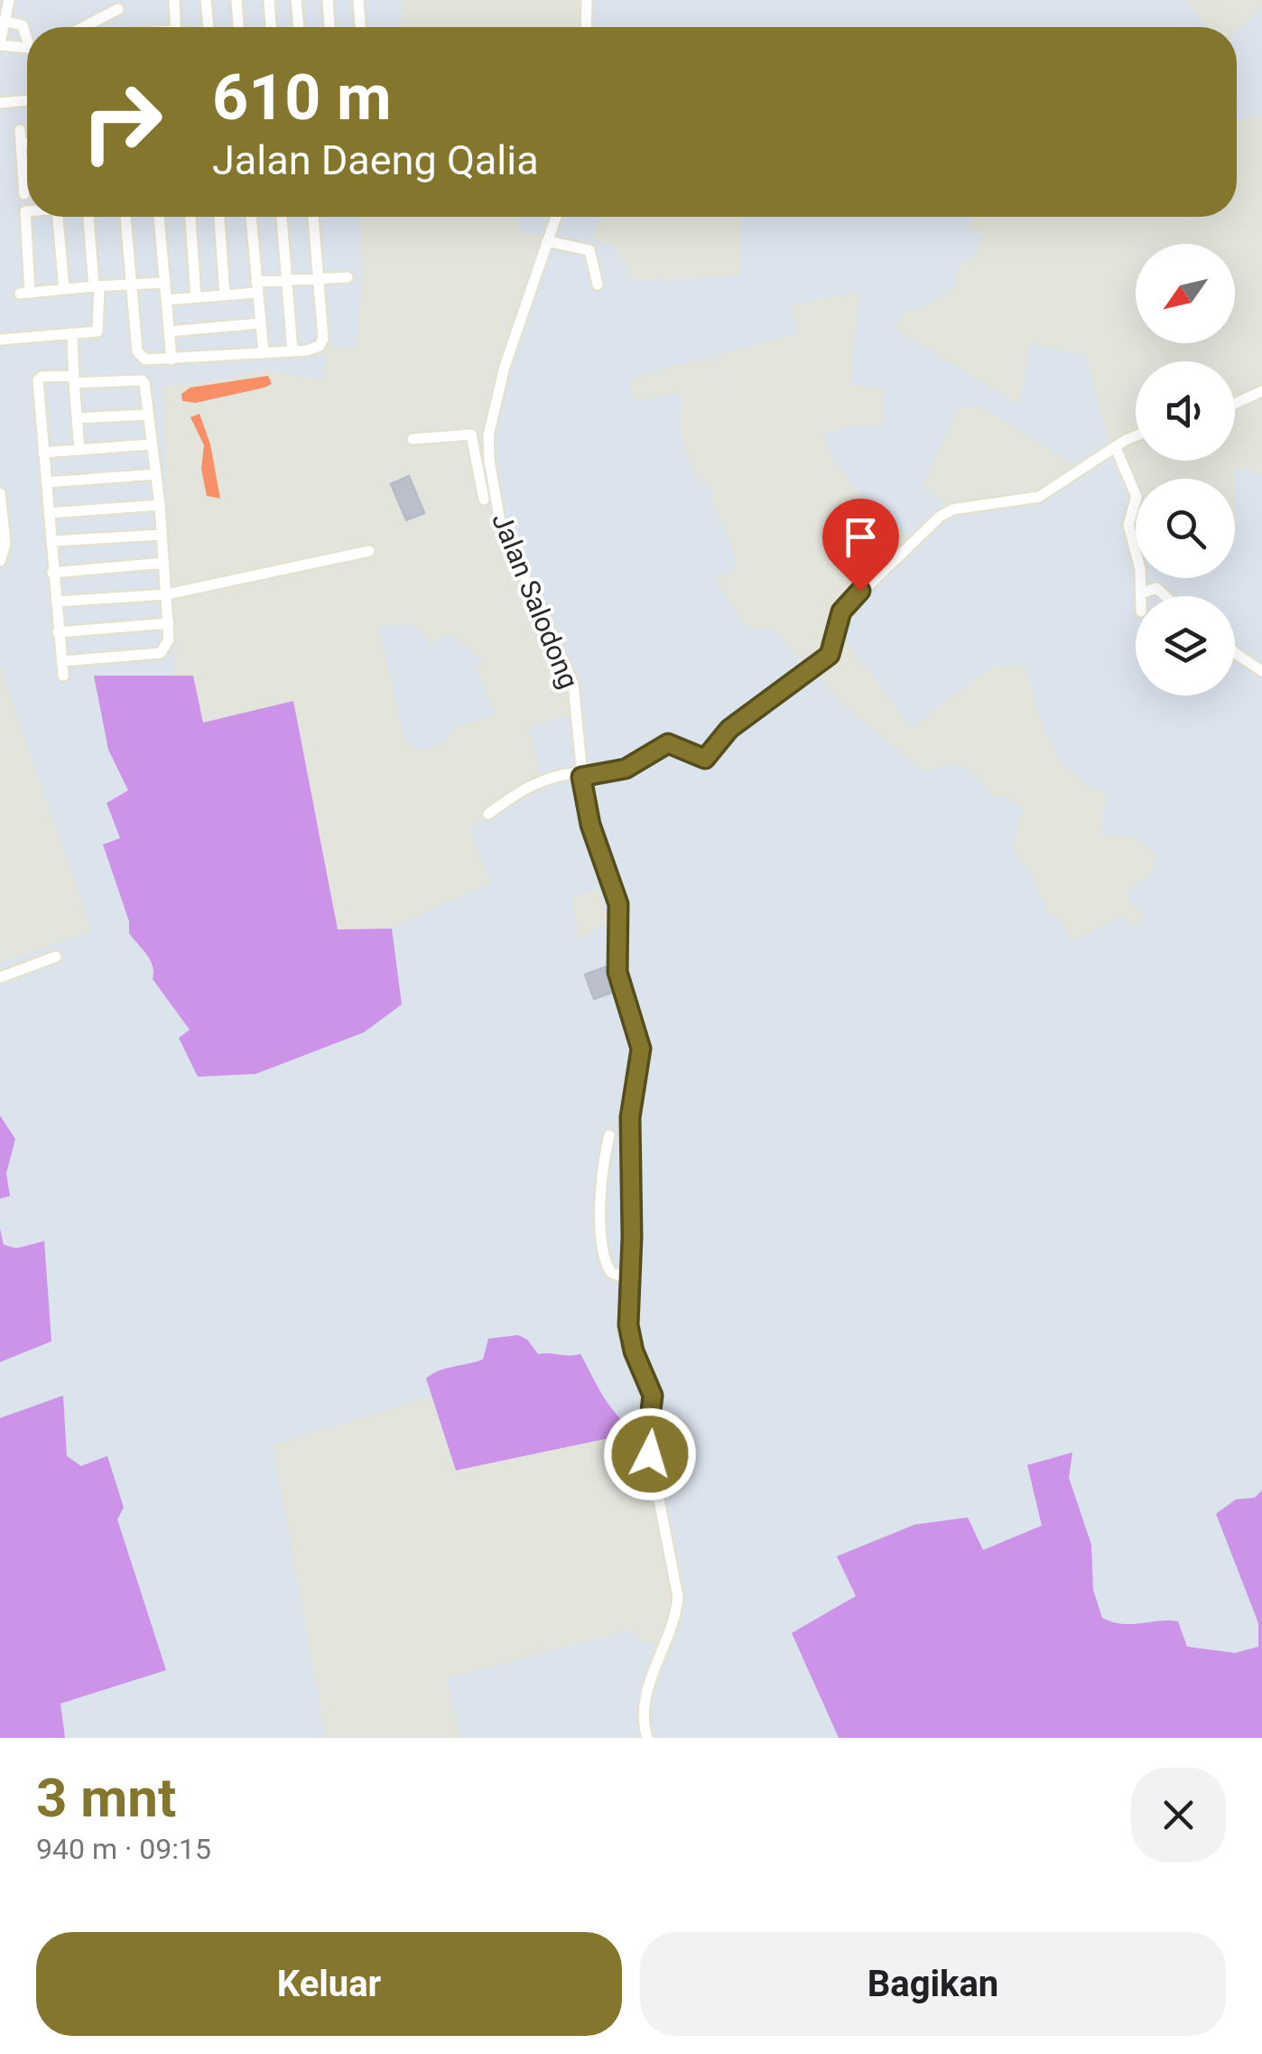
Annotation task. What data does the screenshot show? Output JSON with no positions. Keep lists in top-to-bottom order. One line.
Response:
{"streets":{"street":["Jalan Salodong"]},"north":"bottom left","page":{"turn":["610 m","Jalan Daeng Qalia"],"heading":["3 mnt","940 m · 09:15"],"buttons":["Keluar","Bagikan"]}}
